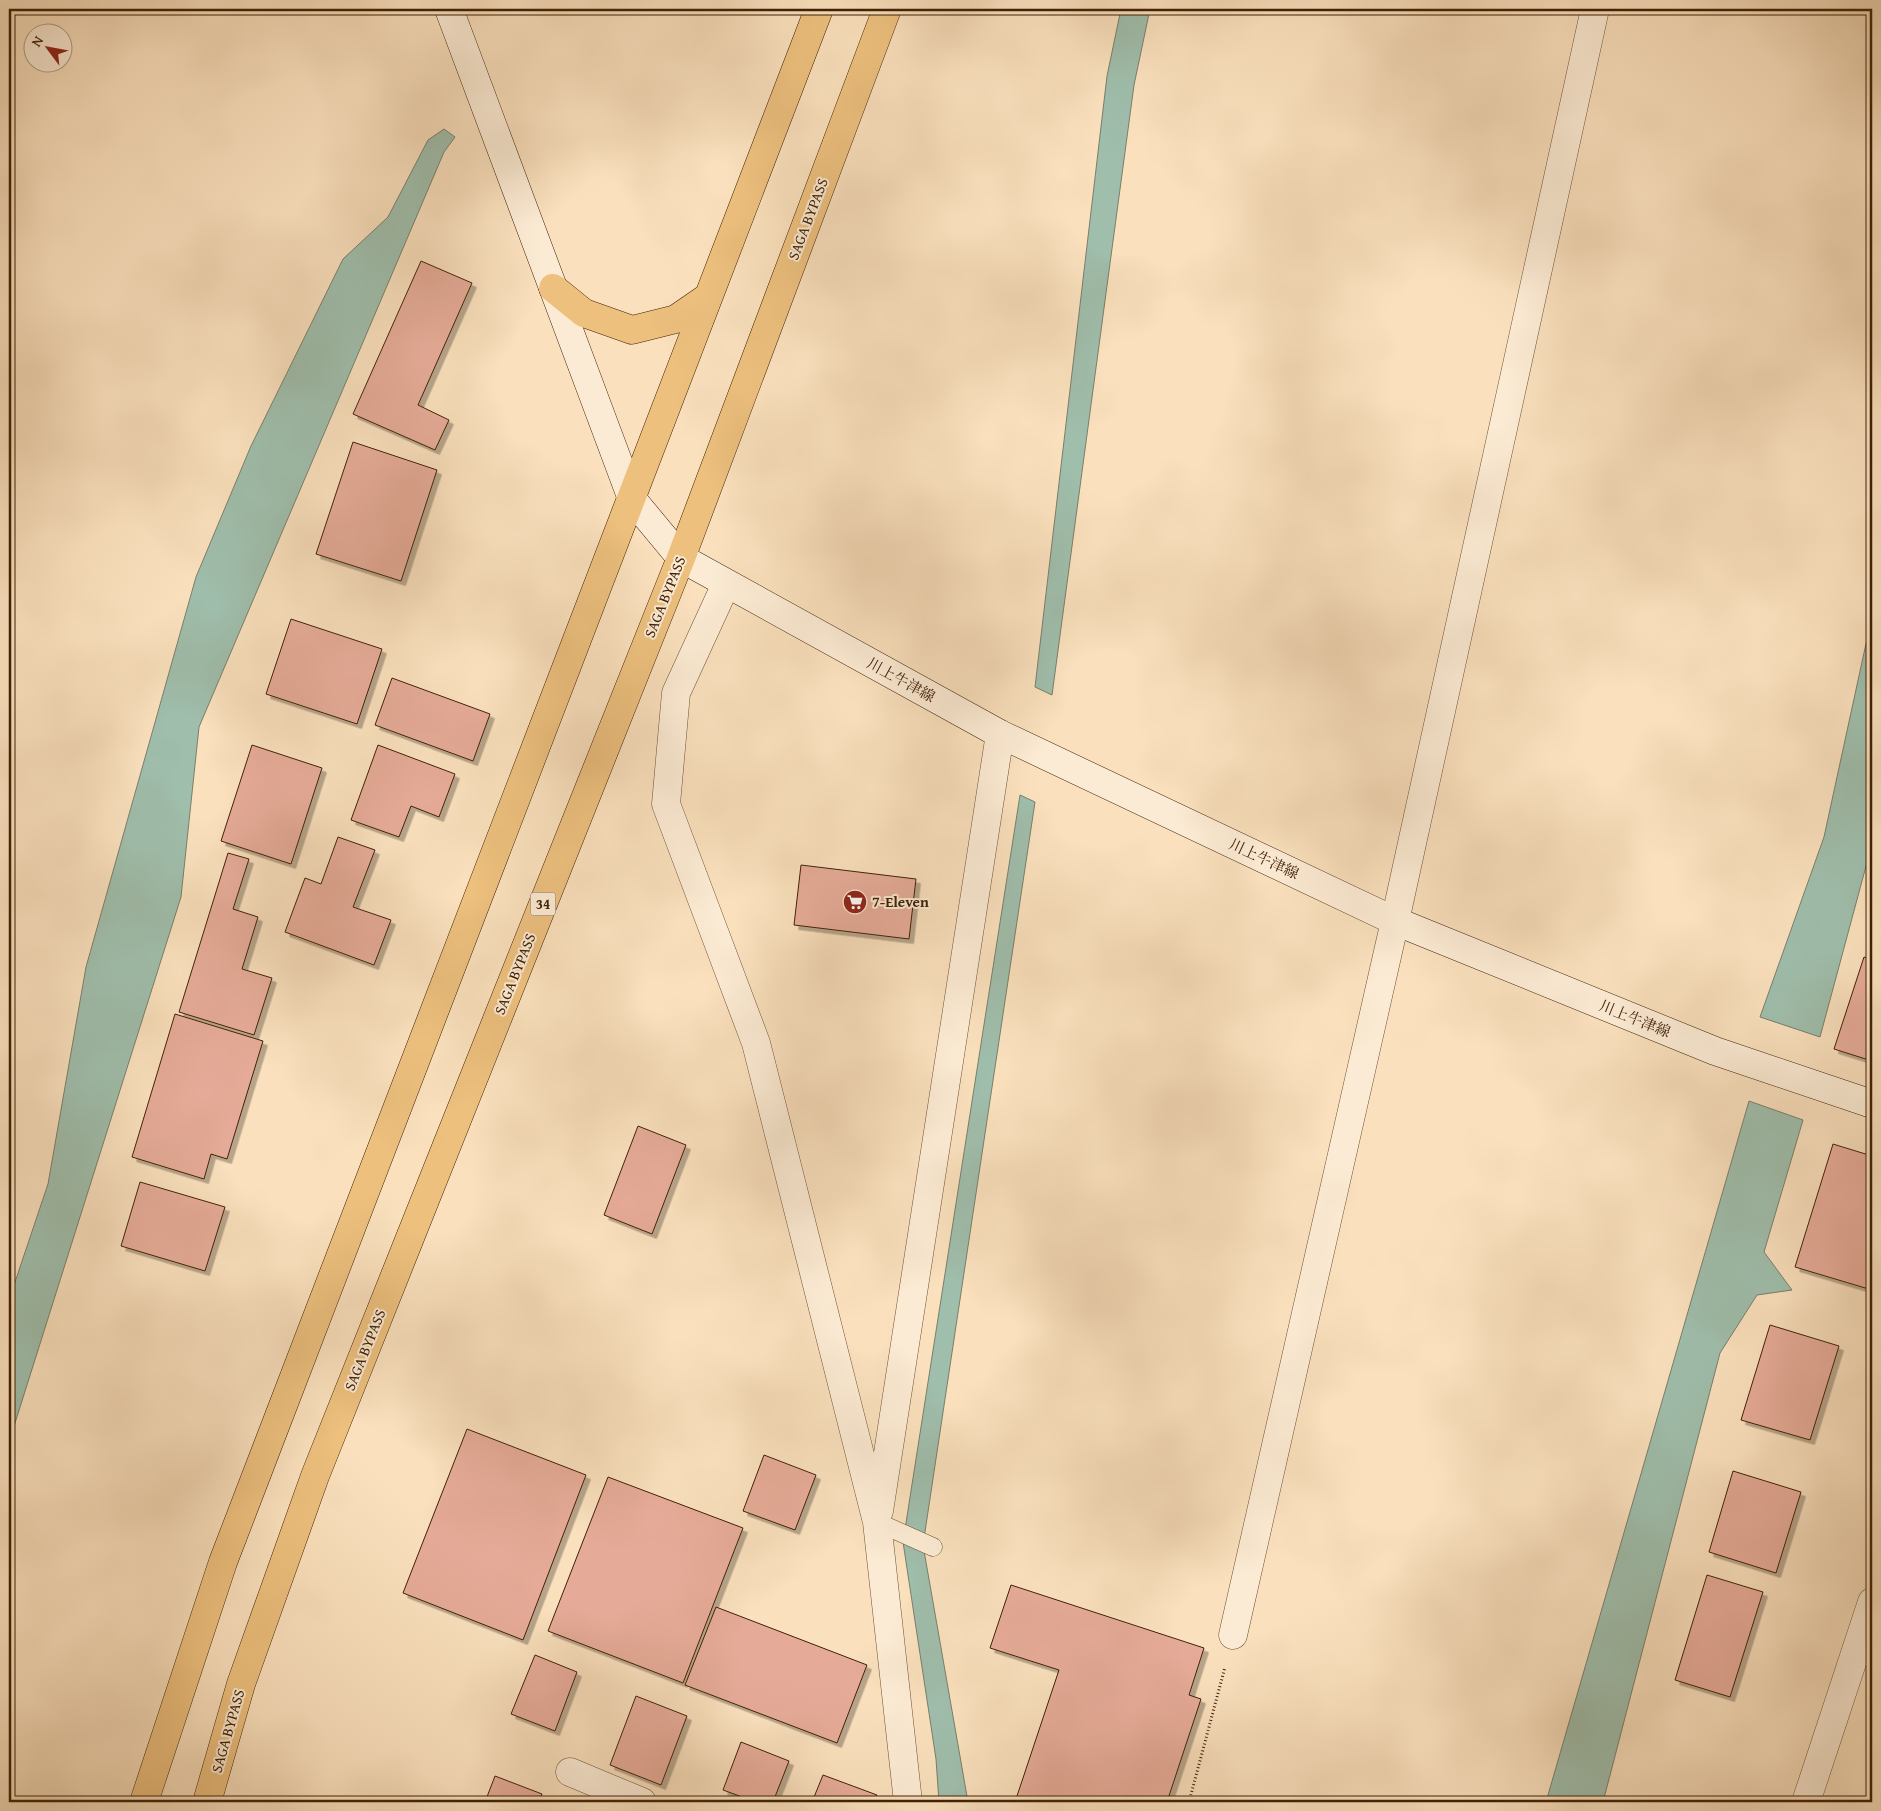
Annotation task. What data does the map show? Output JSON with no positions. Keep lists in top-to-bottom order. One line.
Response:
{"streets":{"highway":["SAGA BYPASS","34"],"street":["川上牛津線"]},"crossings":[["SAGA BYPASS","川上牛津線"]],"places":{"supermarket":["7-Eleven"]},"north":"top left"}
